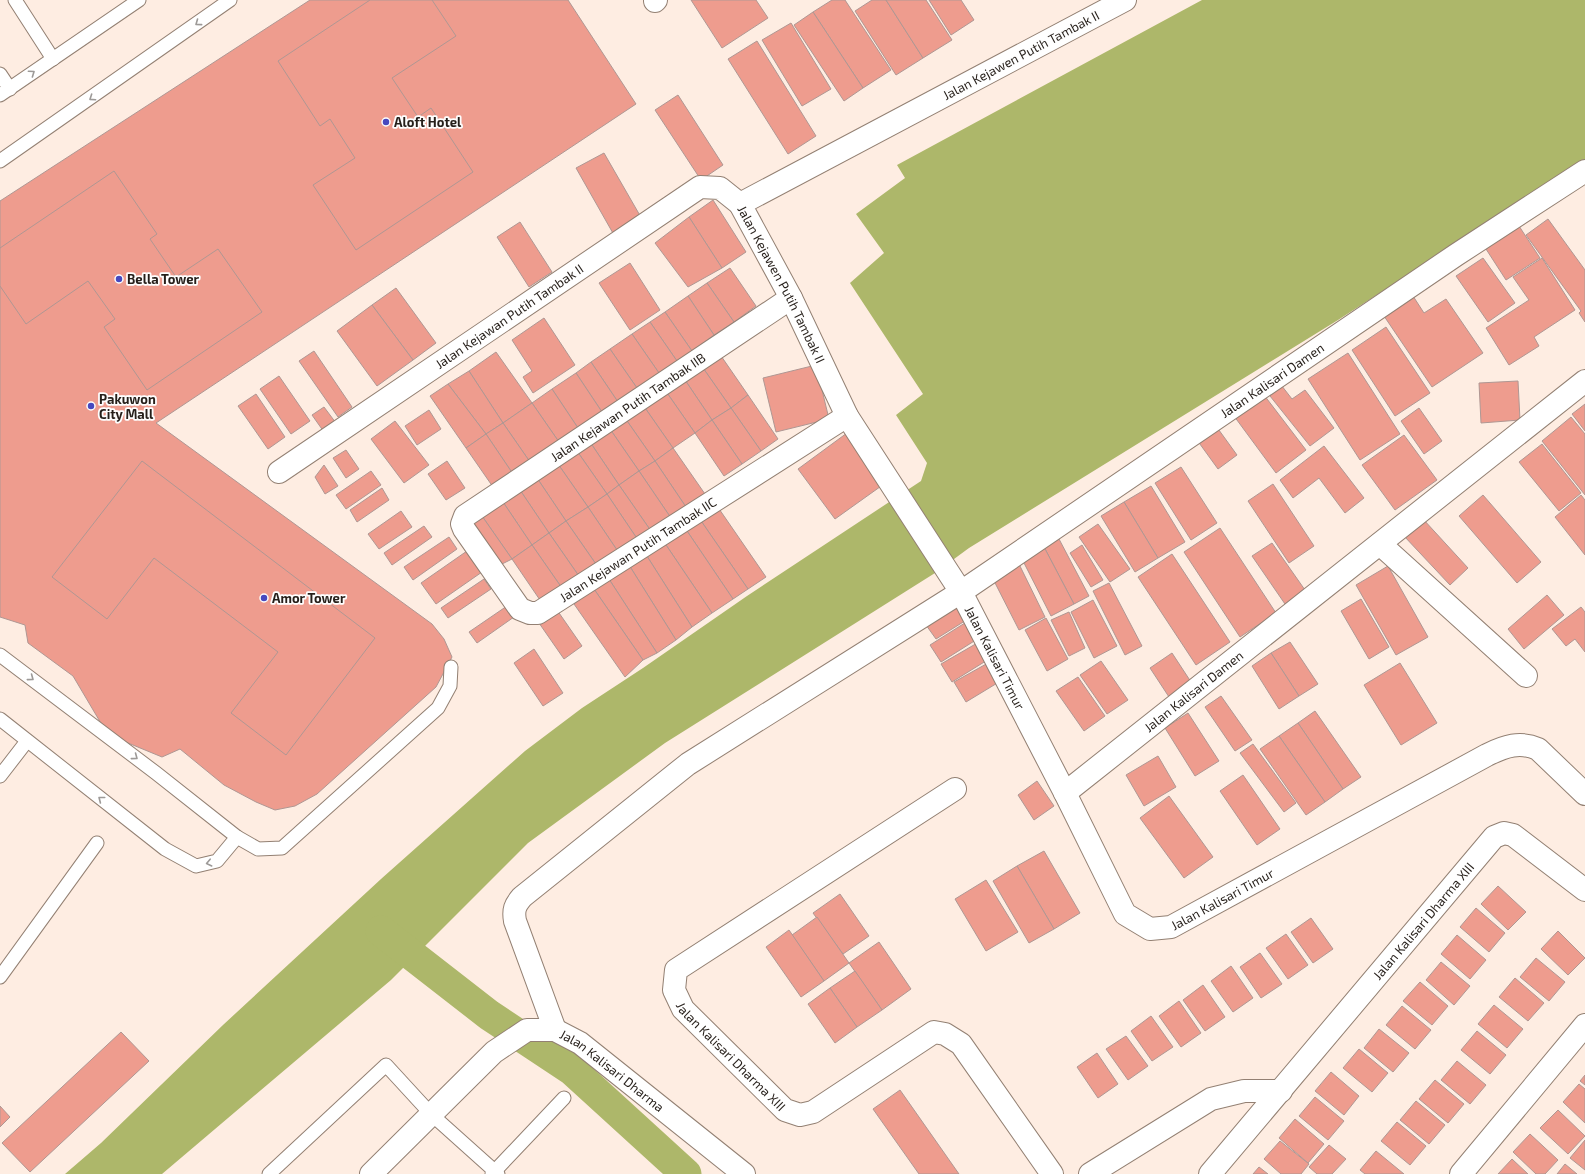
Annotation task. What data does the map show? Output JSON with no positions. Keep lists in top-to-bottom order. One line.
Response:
{"streets":{"street":["Jalan Kejawen Putih Tambak II","Jalan Kejawan Putih Tambak II","Jalan Kalisari Damen","Jalan Kejawan Putih Tambak IIB","Jalan Kejawan Putih Tambak IIC","Jalan Kalisari Timur","Jalan Kalisari Dharma XIII","Jalan Kalisari Dharma"]},"crossings":[["Jalan Kejawen Putih Tambak II","Jalan Kejawan Putih Tambak II"],["Jalan Kejawen Putih Tambak II","Jalan Kejawan Putih Tambak IIB"],["Jalan Kejawen Putih Tambak II","Jalan Kejawan Putih Tambak IIC"],["Jalan Kejawen Putih Tambak II","Jalan Kalisari Timur"],["Jalan Kalisari Damen","Jalan Kalisari Timur"],["Jalan Kalisari Damen","Jalan Kalisari Dharma"],["Jalan Kejawan Putih Tambak IIB","Jalan Kejawan Putih Tambak IIC"]],"places":["Aloft Hotel","Bella Tower","Pakuwon City Mall","Amor Tower"]}
